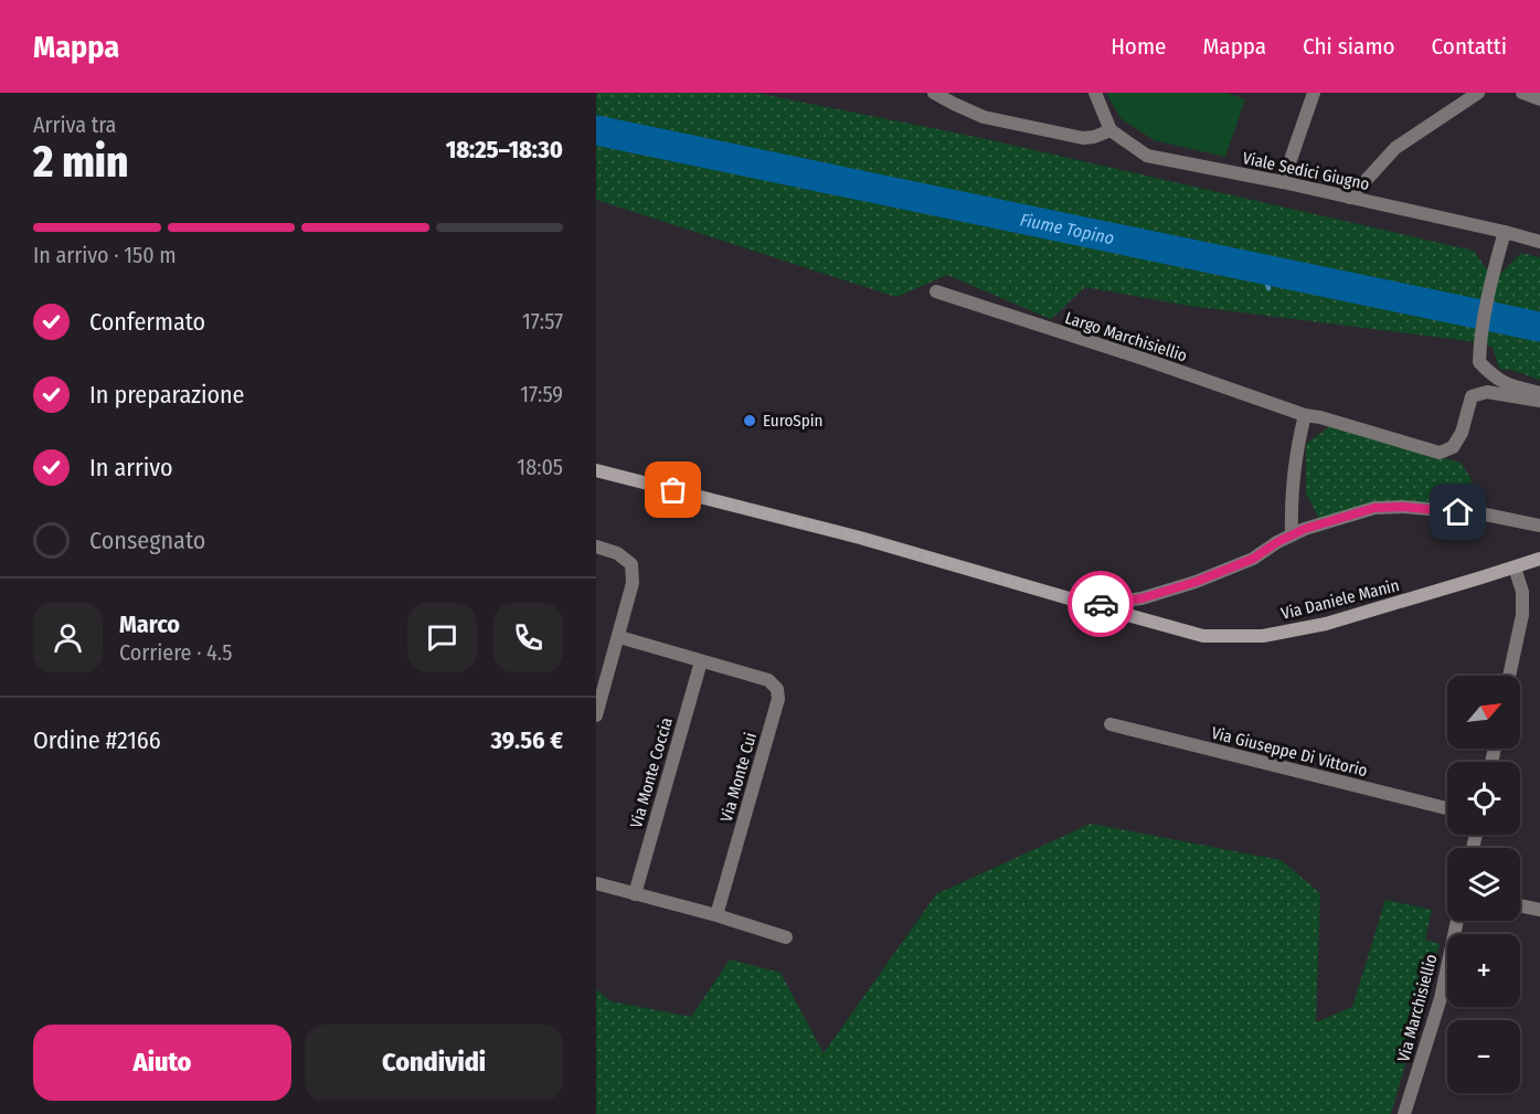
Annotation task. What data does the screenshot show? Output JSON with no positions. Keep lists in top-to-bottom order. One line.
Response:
{"streets":{"main road":["Via Daniele Manin"],"street":["Viale Sedici Giugno","Largo Marchisiellio","Via Giuseppe Di Vittorio","Via Monte Coccia","Via Monte Cui","Via Marchisiellio"]},"crossings":[["Via Monte Coccia","Via Monte Cui"]],"water":["Fiume Topino"],"places":["EuroSpin"],"north":"top right","page":{"header":"Mappa","nav":["Home","Mappa","Chi siamo","Contatti"],"heading":["2 min","Arriva tra","18:25–18:30"],"panel":["Marco","Corriere · 4.5","Ordine #2166","39.56 €"],"bar":"In arrivo · 150 m","list":[["Confermato","17:57"],["In preparazione","17:59"],["In arrivo","18:05"],"Consegnato"],"map_buttons":["+","−"],"buttons":["Aiuto","Condividi"]}}
